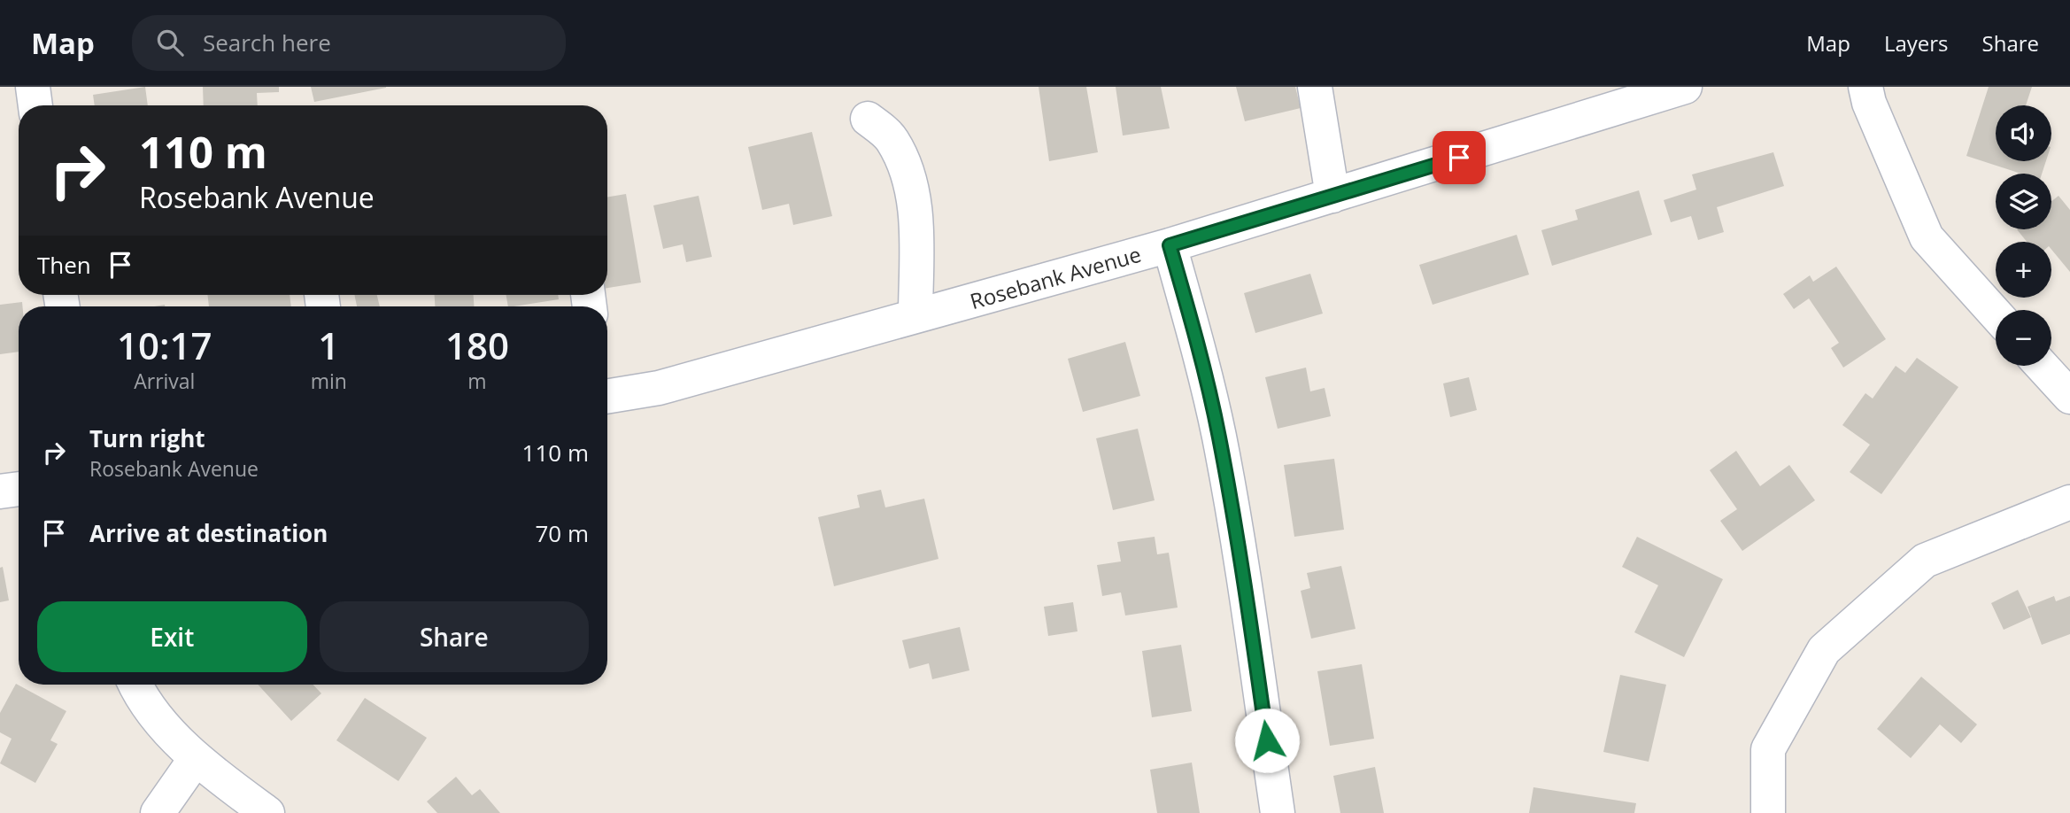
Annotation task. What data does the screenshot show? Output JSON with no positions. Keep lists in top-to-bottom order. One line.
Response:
{"streets":{"street":["Rosebank Avenue"]},"page":{"header":"Map","search":"Search here","nav":["Map","Layers","Share"],"map_buttons":["+","−"],"turn":["110 m","Rosebank Avenue"],"then":"Then","eta":["10:17","Arrival","1","min","180","m"],"list":[{"name":"Turn right","note":"Rosebank Avenue","value":"110 m"},{"name":"Arrive at destination","value":"70 m"}],"buttons":["Exit","Share"]}}
